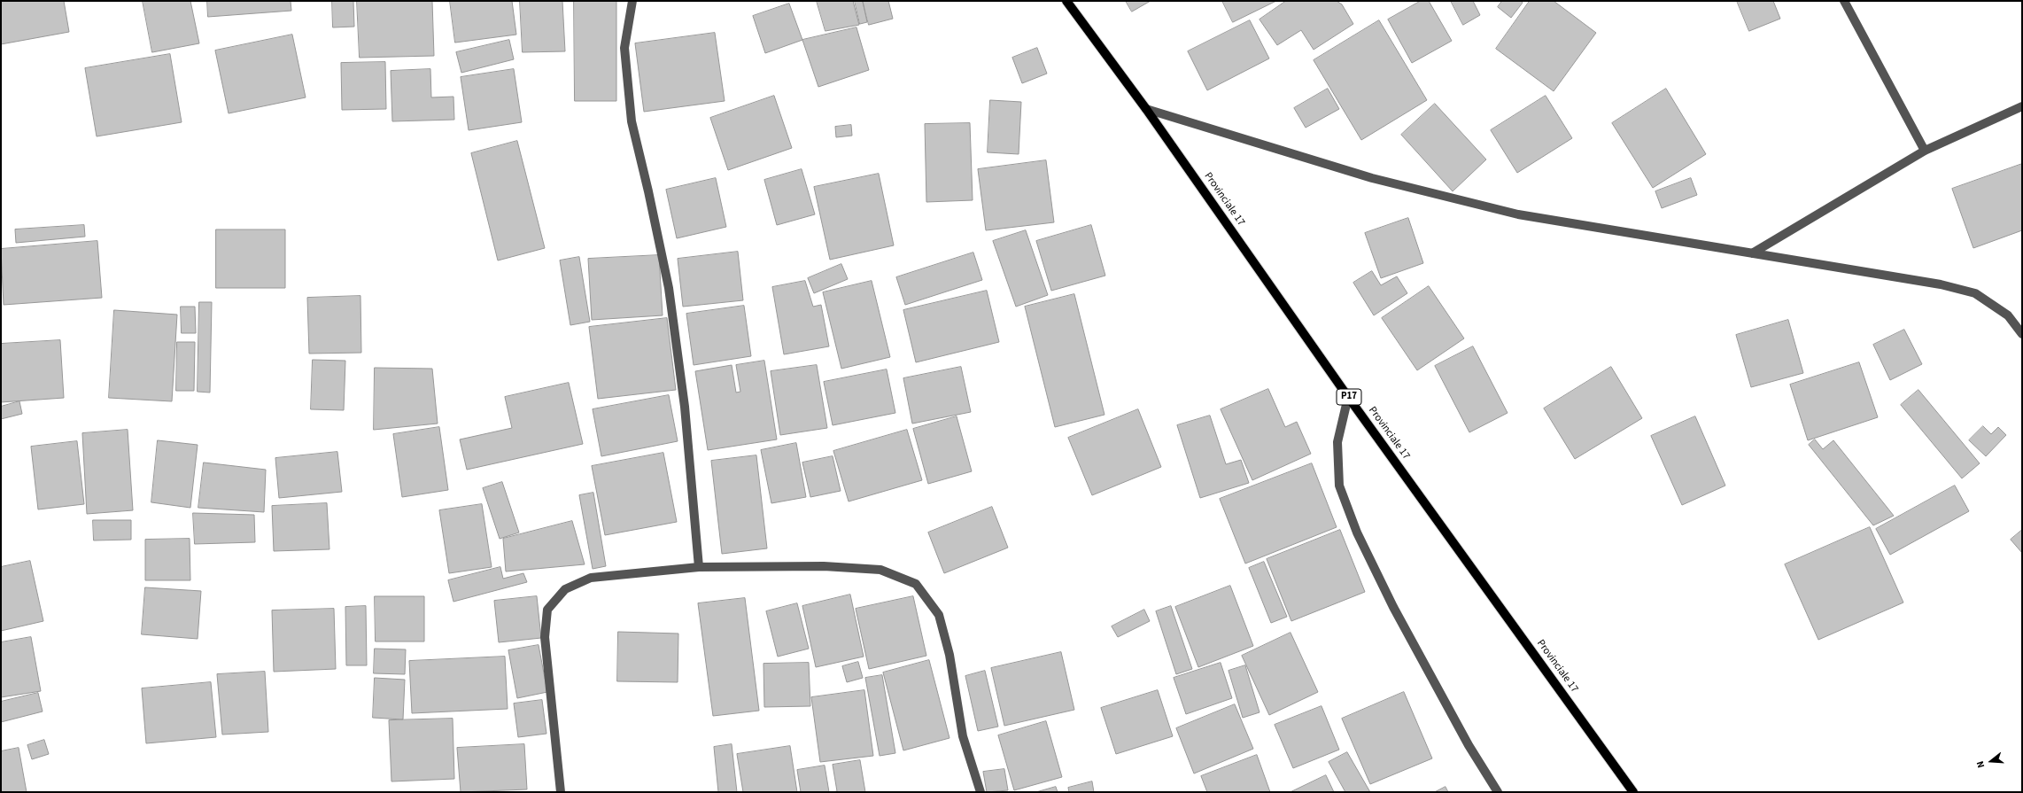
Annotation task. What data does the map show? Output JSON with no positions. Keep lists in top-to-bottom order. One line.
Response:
{"streets":{"main road":["Provinciale 17","P17"]},"north":"left"}
